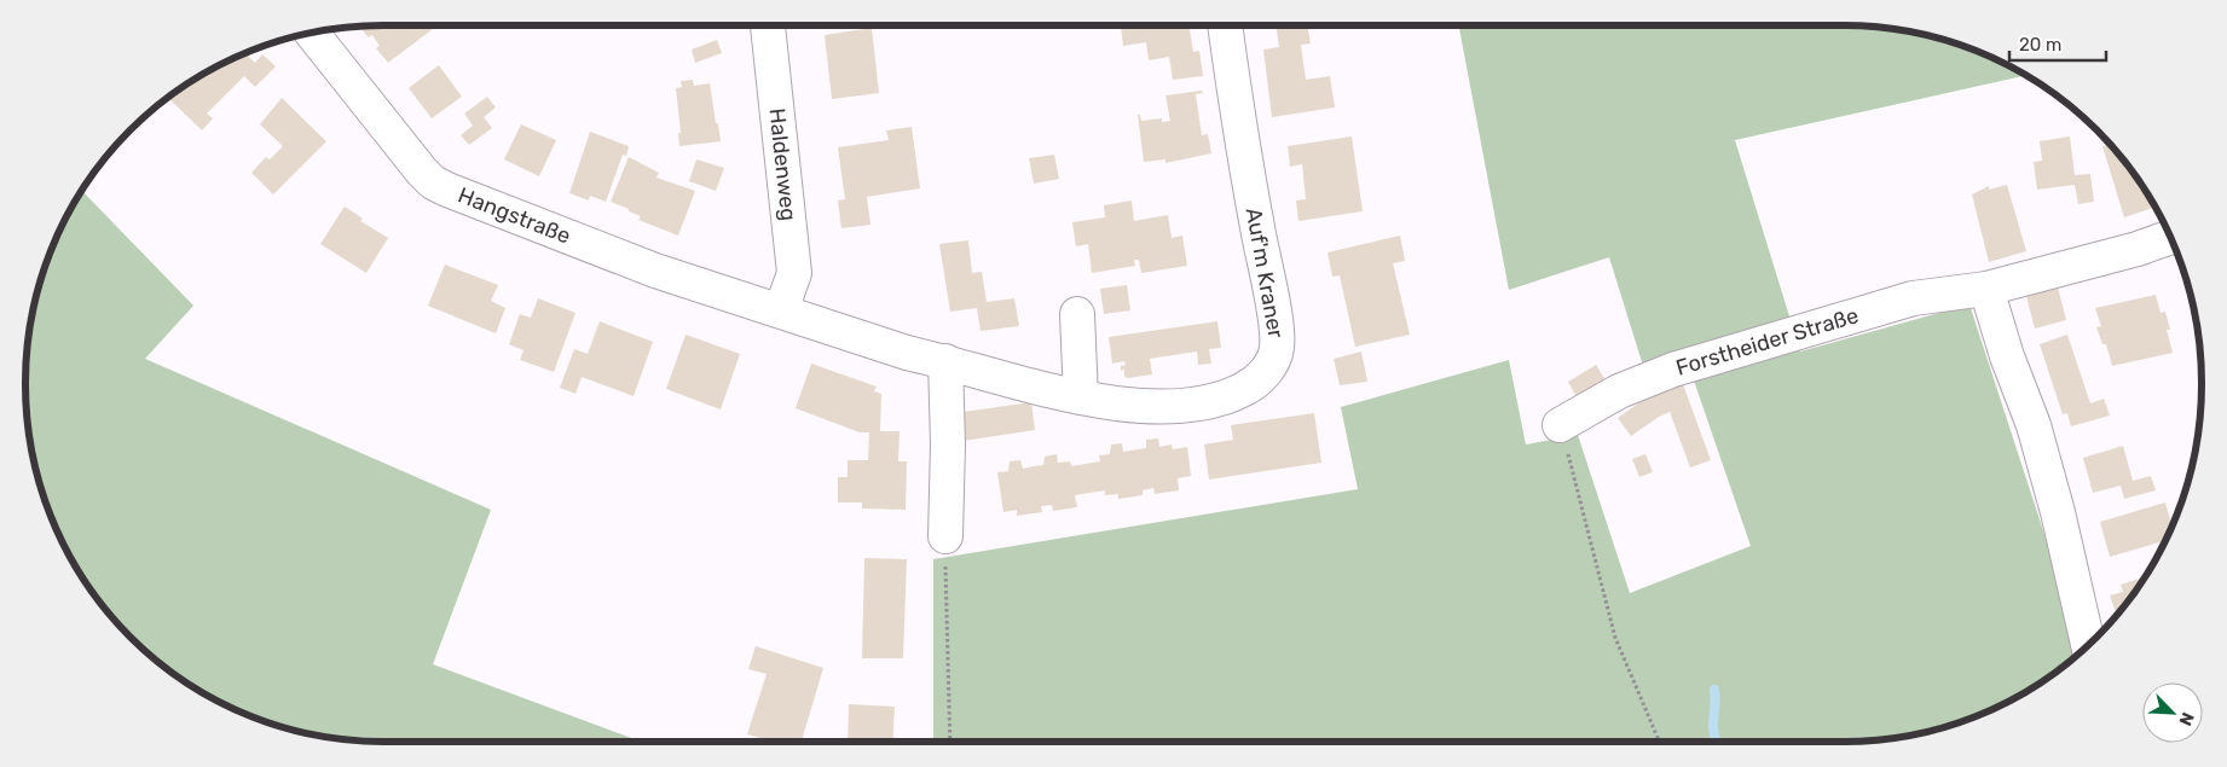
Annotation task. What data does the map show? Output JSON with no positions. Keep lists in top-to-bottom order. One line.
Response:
{"streets":{"street":["Haldenweg","Hangstraße","Auf'm Kraner","Forstheider Straße"]},"crossings":[["Haldenweg","Hangstraße"],["Haldenweg","Auf'm Kraner"],["Hangstraße","Auf'm Kraner"]],"scale_bar":"20 m","north":"bottom right"}
